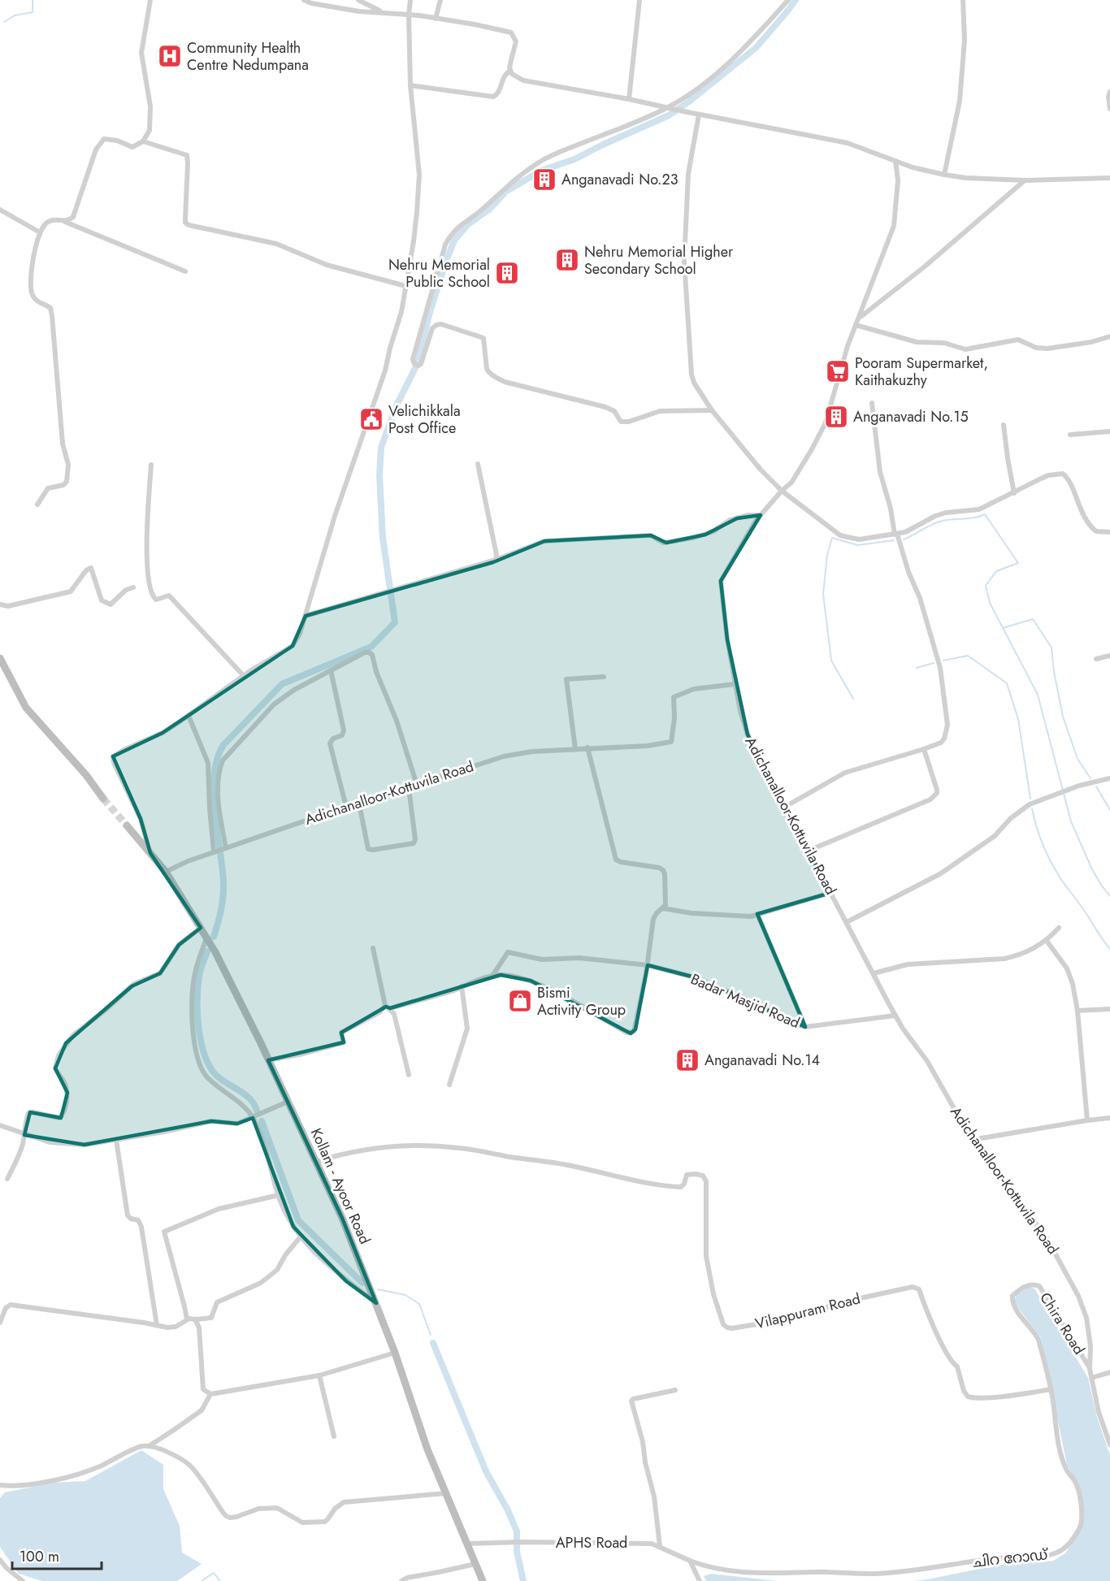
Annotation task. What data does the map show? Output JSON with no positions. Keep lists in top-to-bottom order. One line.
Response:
{"streets":{"main road":["Kollam - Ayoor Road"],"street":["Adichanalloor-Kottuvila Road","Badar Masjid Road","Vilappuram Road","Chira Road","APHS Road","ചിറ റോഡ്"]},"crossings":[["Adichanalloor-Kottuvila Road","Badar Masjid Road"],["Adichanalloor-Kottuvila Road","Kollam - Ayoor Road"],["Adichanalloor-Kottuvila Road","Chira Road"],["Kollam - Ayoor Road","Vilappuram Road"],["Kollam - Ayoor Road","APHS Road"],["Vilappuram Road","ചിറ റോഡ്"],["Chira Road","ചിറ റോഡ്"],["APHS Road","ചിറ റോഡ്"]],"places":{"hospital":["Community Health Centre Nedumpana"],"building":["Anganavadi No.23","Nehru Memorial Higher Secondary School","Nehru Memorial Public School","Anganavadi No.15","Anganavadi No.14"],"supermarket":["Pooram Supermarket, Kaithakuzhy"],"public building":["Velichikkala Post Office"],"shop":["Bismi Activity Group"]},"scale_bar":"100 m"}
